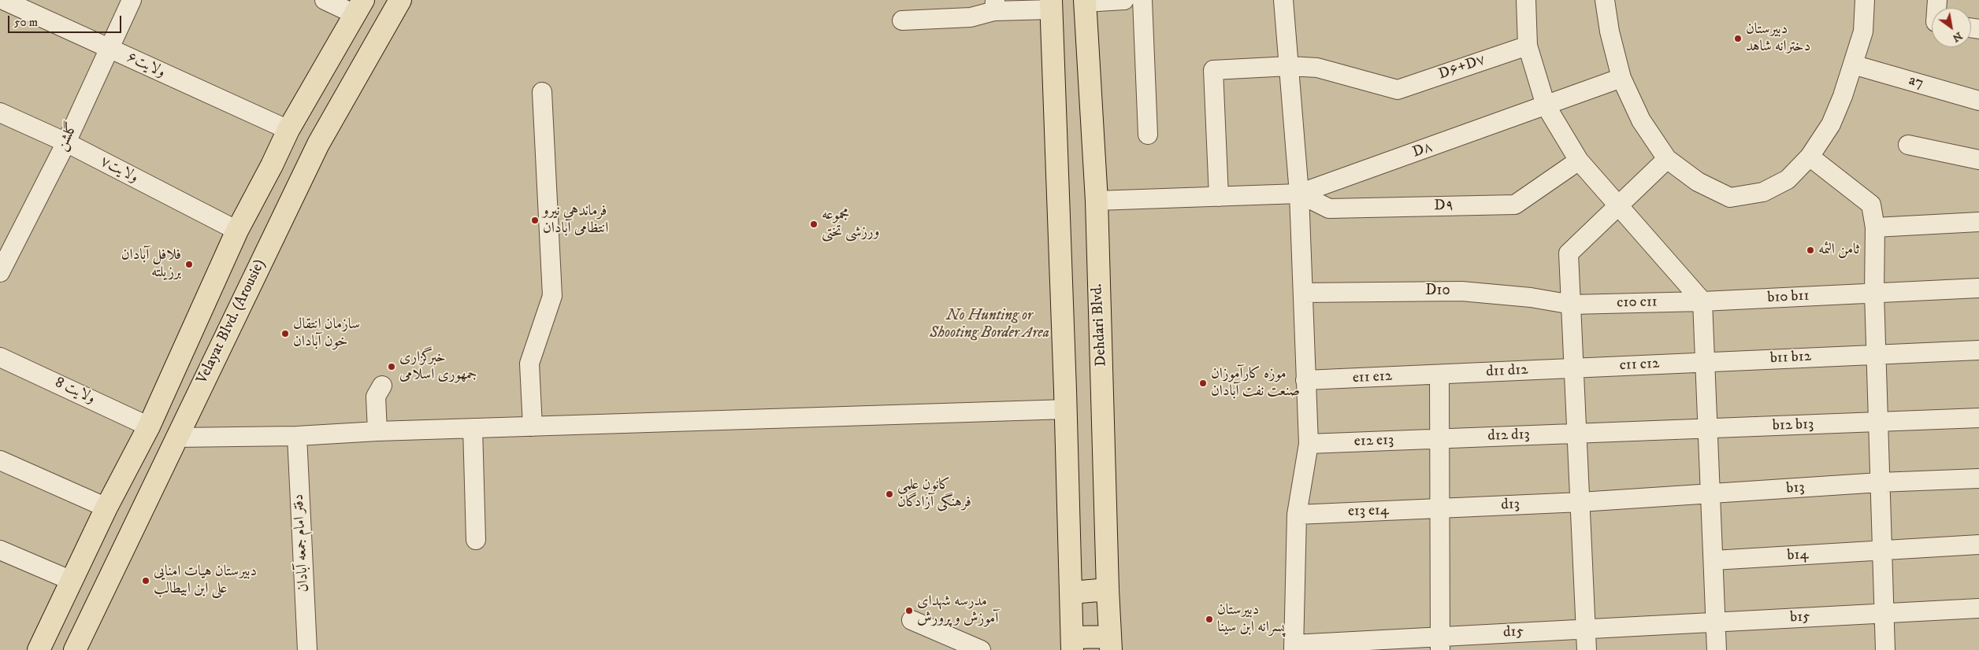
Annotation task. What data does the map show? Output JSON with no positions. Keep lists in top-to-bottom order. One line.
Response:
{"streets":{"main road":["Velayat Blvd. (Arousie)","Dehdari Blvd."],"street":["ولایت۶","D۶+D۷","a7","گلشن","D۸","ولایت۷","D۹","D10","b10 b11","c10 c11","b11 b12","c11 c12","d11 d12","e11 e12","ولایت 8","b12 b13","d12 d13","e12 e13","b13","d13","e13 e14","دفتر امام جمعه آبادان","b14","b15","d15"]},"crossings":[["ولایت۶","گلشن"],["ولایت۶","Velayat Blvd. (Arousie)"],["گلشن","ولایت۷"],["D۸","D۹"],["ولایت۷","Velayat Blvd. (Arousie)"],["D10","c10 c11"],["b10 b11","c10 c11"],["Velayat Blvd. (Arousie)","ولایت 8"],["b11 b12","c11 c12"],["c11 c12","d11 d12"],["d11 d12","e11 e12"],["b12 b13","d12 d13"],["d12 d13","e12 e13"],["b13","d13"],["d13","e13 e14"],["b15","d15"]],"parks":["No Hunting or Shooting Border Area"],"places":["دبیرستان دخترانه شاهد","فرماندهی نیرو انتظامی آبادان","مجموعه ورزشی تختی","ثامن الئمه","فلافل آبادان برزیلته","سازمان انتقال خون آبادان","خبرگزاری جمهوری اسلامی","موزه کارآموزان صنعت نفت آبادان","کانون علمی فرهنگی آزادگان","دبیرستان هیات امنایی علی ابن ابیطالب","مدرسه شهدای آموزش و پرورش","دبیرستان پسرانه ابن سینا"],"scale_bar":"50 m","north":"bottom right"}
